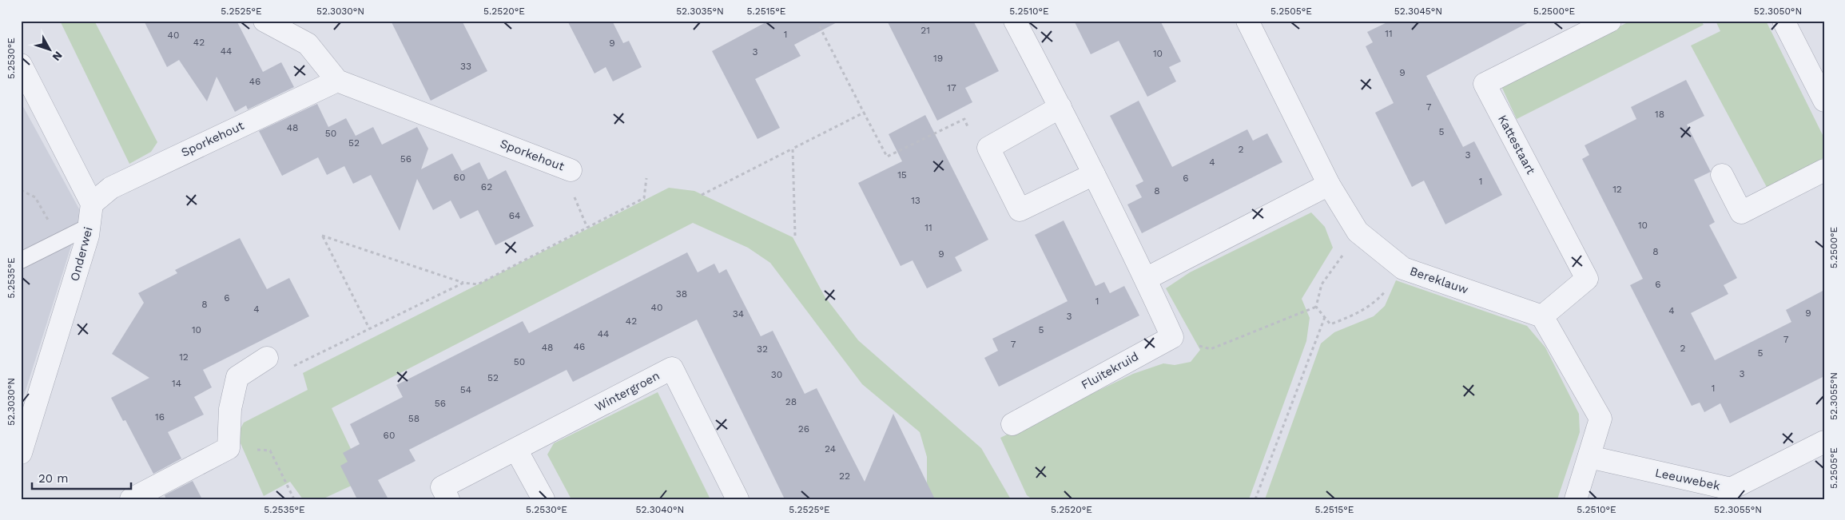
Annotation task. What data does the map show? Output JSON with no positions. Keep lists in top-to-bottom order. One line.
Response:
{"streets":{"street":["Sporkehout","Kattestaart","Onderwei","Bereklauw","Fluitekruid","Wintergroen","Leeuwebek"]},"crossings":[["Sporkehout","Onderwei"],["Kattestaart","Bereklauw"]],"house_numbers":["21","11","1","40","42","9","44","3","10","19","33","9","46","17","7","18","48","5","50","52","2","3","56","4","15","60","6","1","62","12","8","13","64","10","11","8","9","6","38","6","1","8","40","4","4","9","34","3","42","10","5","44","7","7","46","48","2","32","5","12","50","3","30","52","14","1","54","28","56","16","58","26","60","24","22"],"scale_bar":"20 m","north":"bottom right","coordinates":["5.2525°E","52.3030°N","5.2520°E","52.3035°N","5.2515°E","5.2510°E","5.2505°E","52.3045°N","5.2500°E","52.3050°N","5.2530°E","5.2535°E","52.3055°N","52.3040°N"]}
